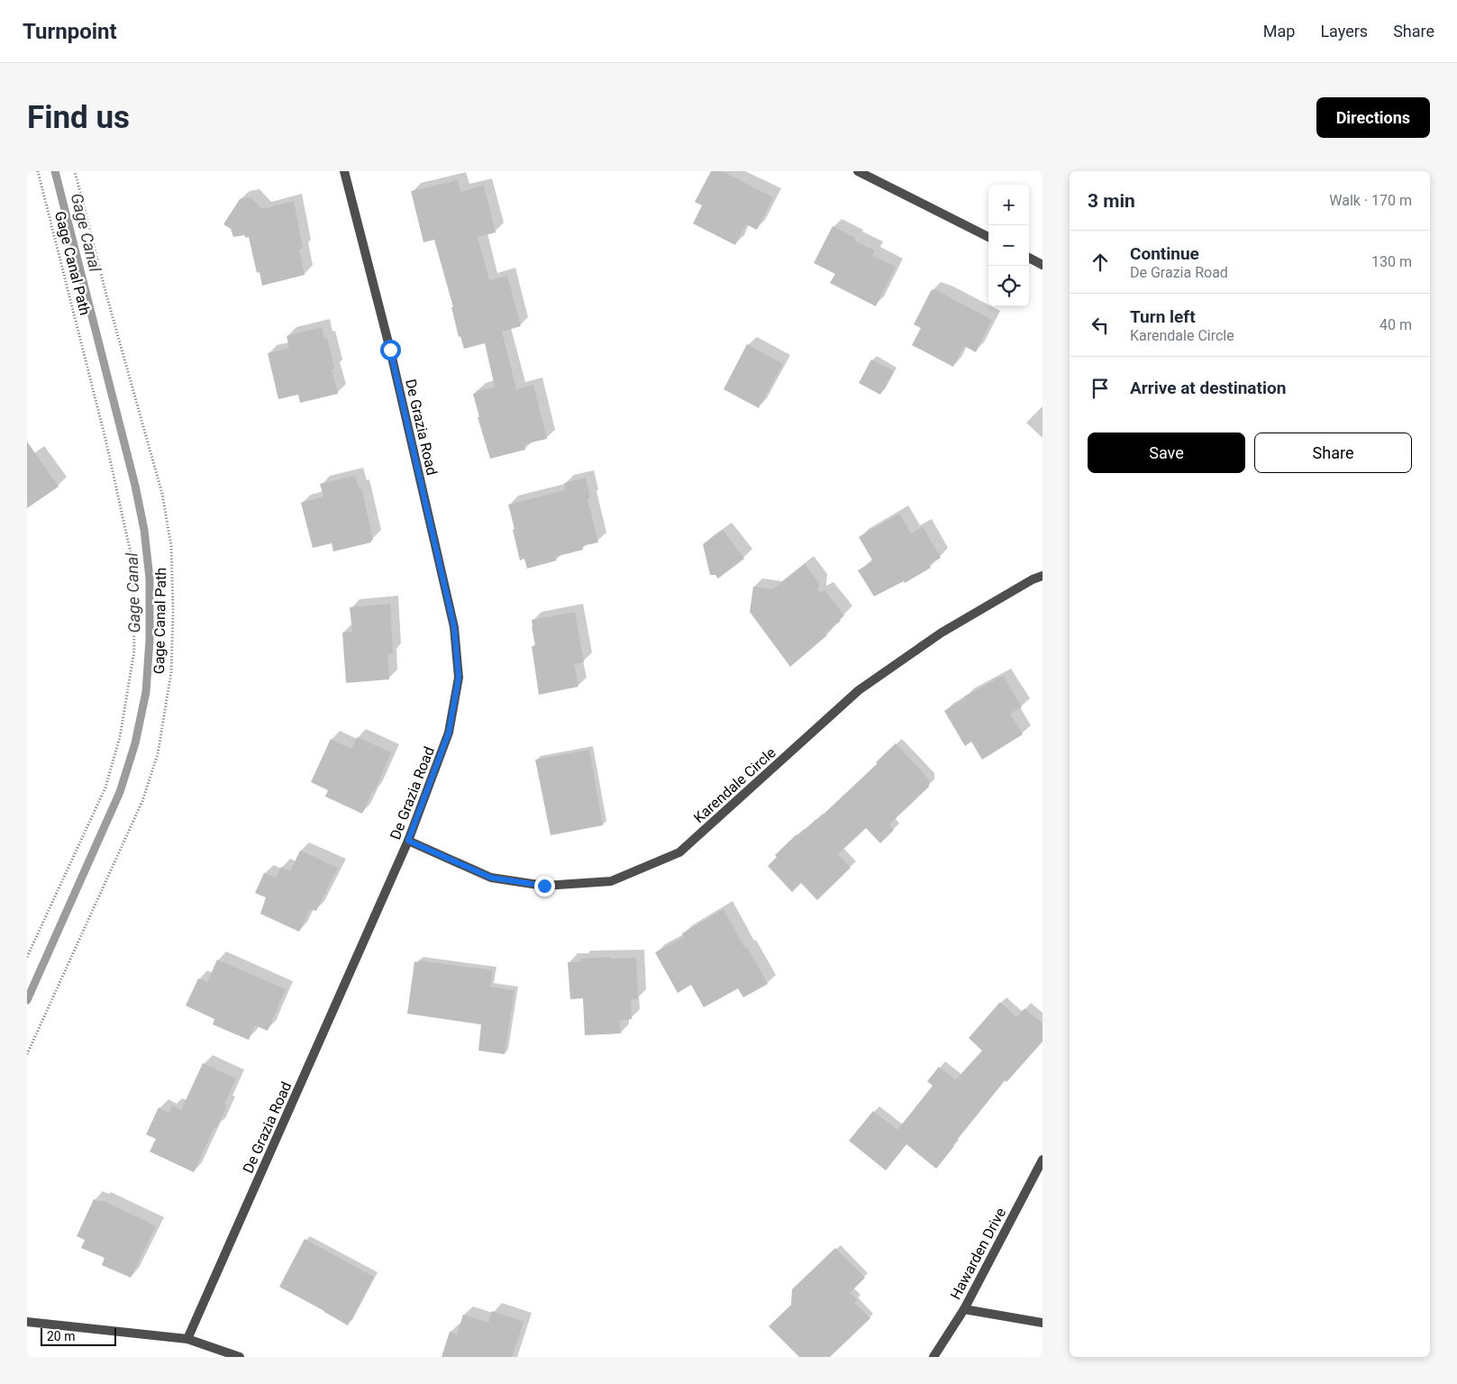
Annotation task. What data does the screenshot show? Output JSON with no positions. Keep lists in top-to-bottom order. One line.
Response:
{"streets":{"street":["De Grazia Road","Karendale Circle","Hawarden Drive"],"path":["Gage Canal Path"]},"crossings":[["De Grazia Road","Karendale Circle"]],"water":["Gage Canal"],"scale_bar":"20 m","page":{"header":"Turnpoint","nav":["Map","Layers","Share"],"buttons":["Directions",["Save","Share"]],"title":"Find us","heading":["3 min","Walk · 170 m"],"map_buttons":["+","−"],"list":[["Continue","De Grazia Road","130 m"],["Turn left","Karendale Circle","40 m"],"Arrive at destination"],"scale":"20 m"}}
